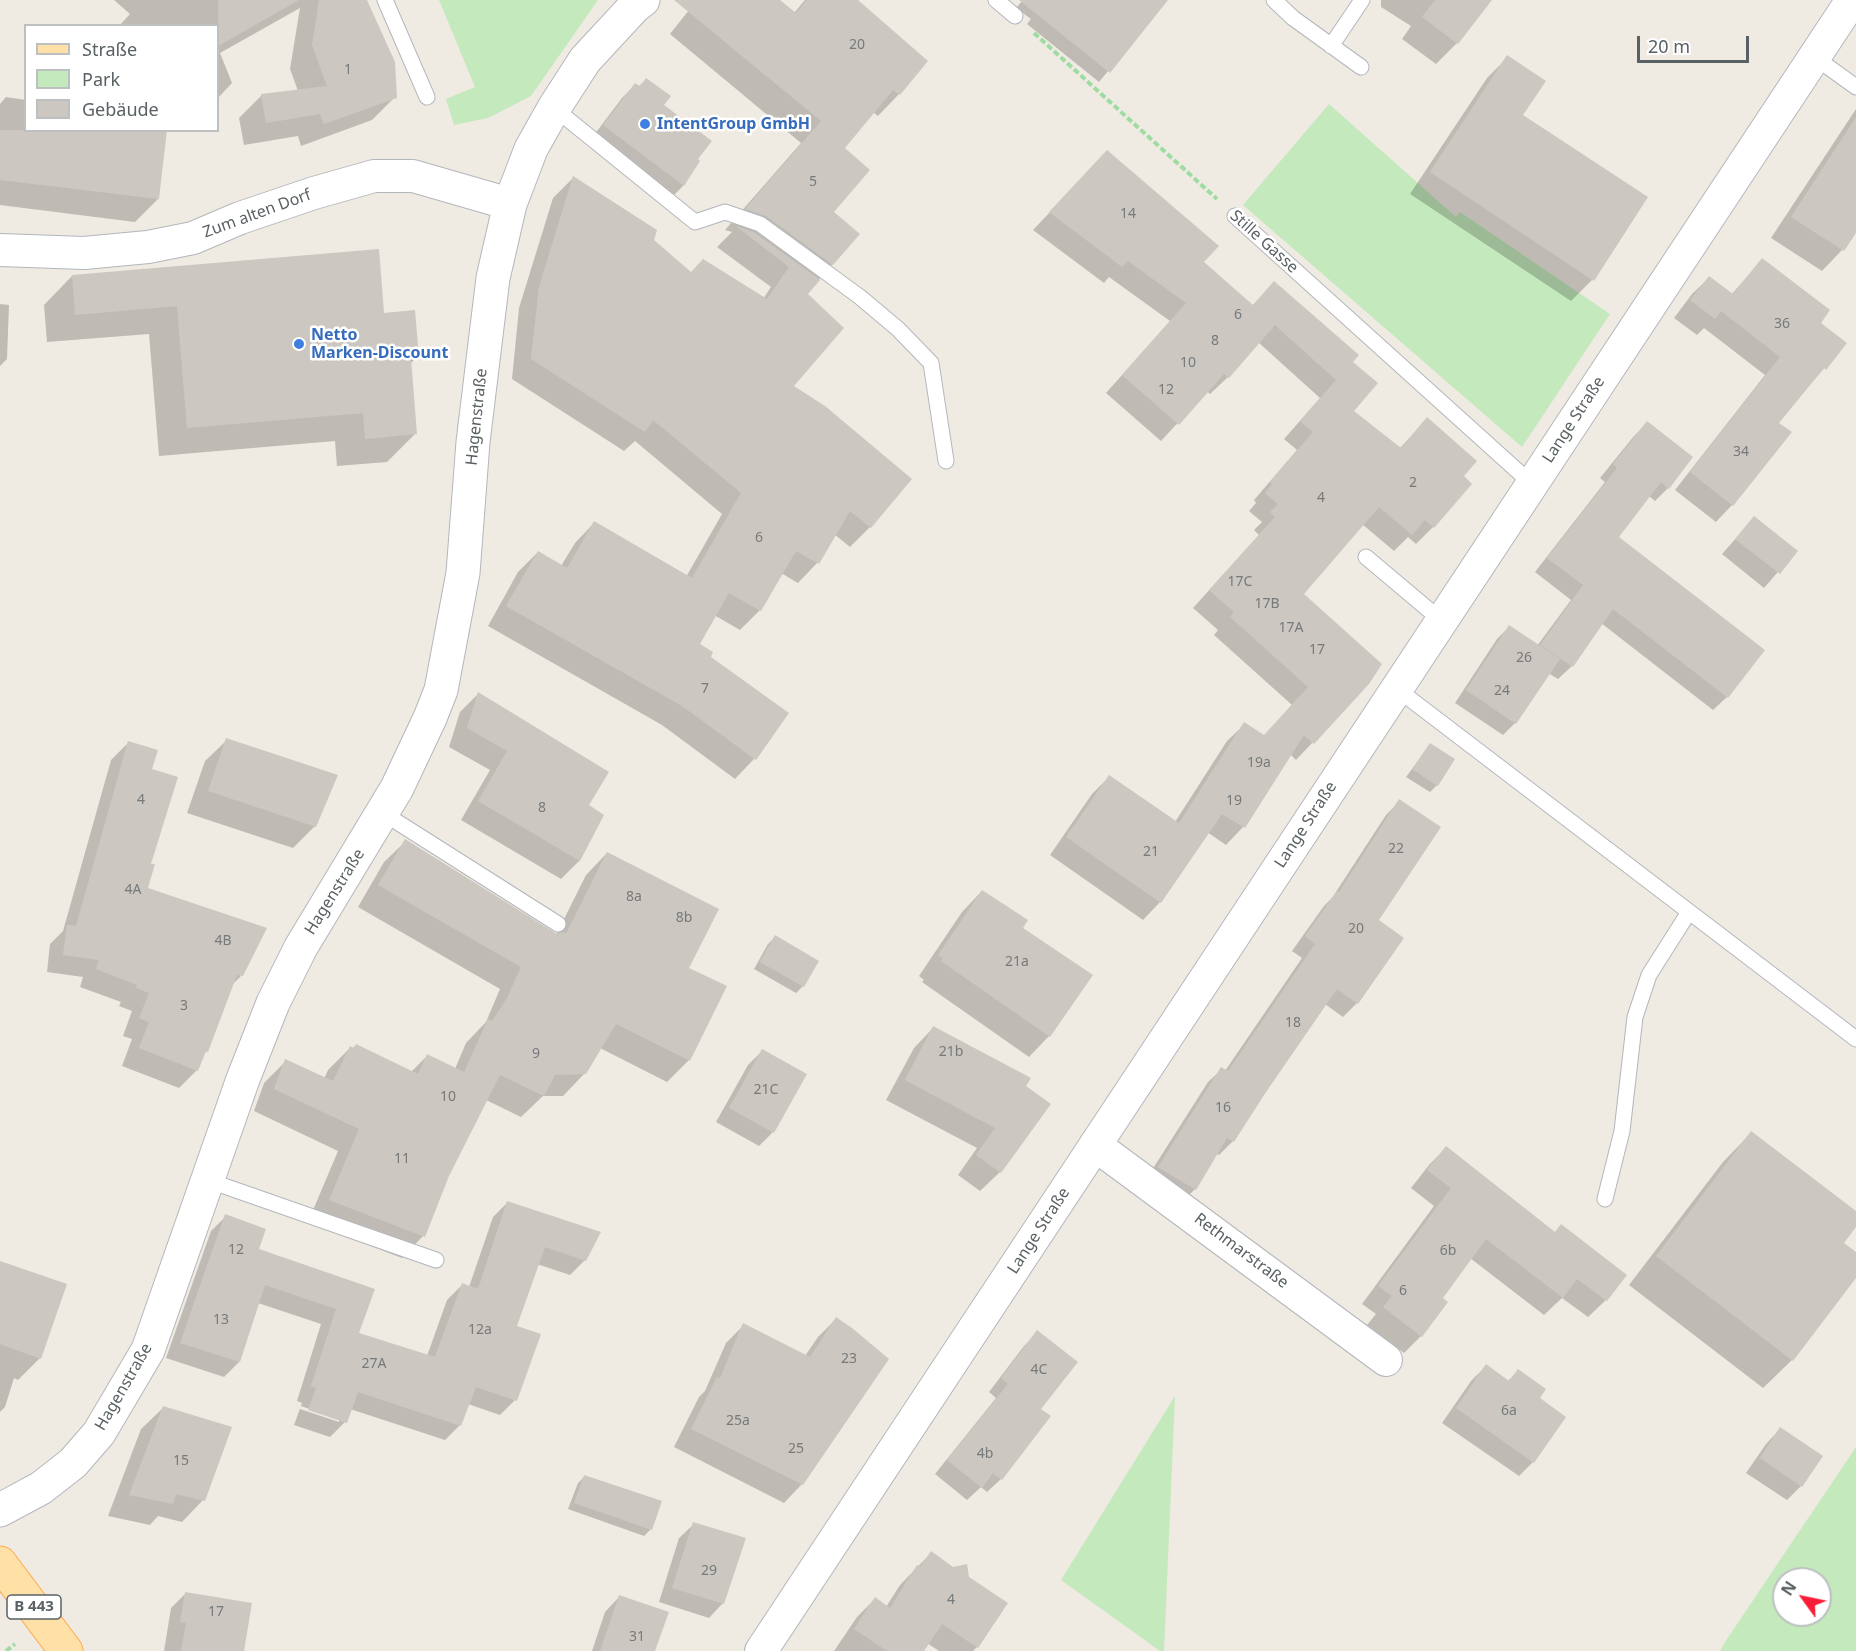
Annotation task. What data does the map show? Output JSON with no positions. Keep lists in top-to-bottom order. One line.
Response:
{"streets":{"main road":["B 443"],"street":["Zum alten Dorf","Hagenstraße","Lange Straße","Rethmarstraße"],"lane":["Stille Gasse"]},"crossings":[["Zum alten Dorf","Hagenstraße"],["Stille Gasse","Lange Straße"],["Lange Straße","Rethmarstraße"]],"places":["IntentGroup GmbH","Netto Marken-Discount"],"house_numbers":["20","1","5","14","6","36","8","10","12","34","2","4","6","17C","17B","17A","17","26","7","24","19a","4","19","8","22","21","4A","8a","8b","20","4B","21a","3","18","21b","9","21C","10","16","11","12","6b","6","13","12a","23","27A","4C","6a","25a","25","4b","15","29","4","17","31"],"legend":["Straße","Park","Gebäude"],"scale_bar":"20 m","north":"top left"}
